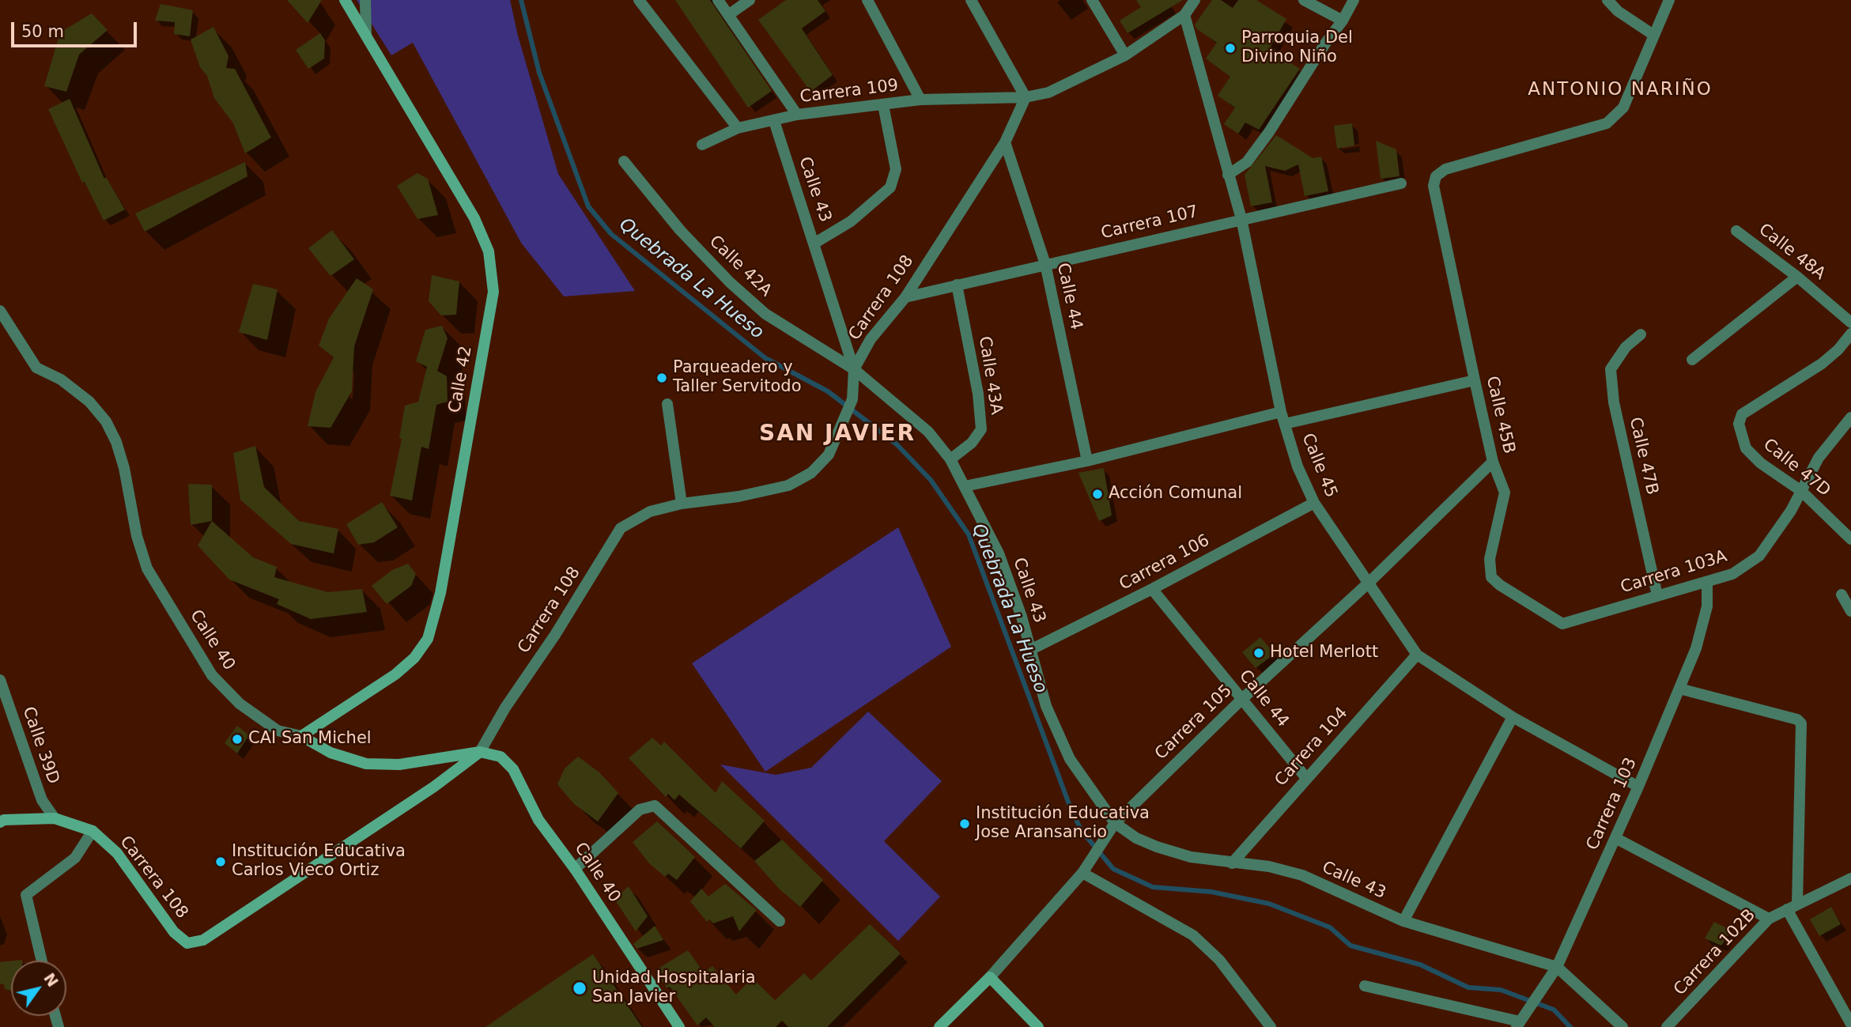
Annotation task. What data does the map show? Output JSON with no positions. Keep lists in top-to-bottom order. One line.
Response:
{"streets":{"street":["Carrera 109","Calle 43","Carrera 107","Calle 48A","Calle 42A","Calle 44","Carrera 108","Calle 43A","Calle 42","Calle 45B","Calle 47B","Calle 45","Calle 47D","Carrera 106","Carrera 103A","Calle 40","Carrera 105","Calle 39D","Carrera 104","Carrera 103","Carrera 102B"]},"crossings":[["Carrera 109","Calle 43"],["Carrera 109","Carrera 108"],["Calle 43","Calle 42A"],["Calle 43","Carrera 108"],["Calle 43","Calle 43A"],["Calle 43","Carrera 106"],["Calle 43","Carrera 105"],["Calle 43","Carrera 104"],["Calle 43","Carrera 103"],["Carrera 107","Calle 44"],["Carrera 107","Carrera 108"],["Carrera 107","Calle 43A"],["Carrera 107","Calle 45"],["Calle 42A","Carrera 108"],["Calle 44","Carrera 108"],["Calle 44","Carrera 106"],["Calle 44","Carrera 105"],["Calle 44","Carrera 104"],["Carrera 108","Calle 40"],["Carrera 108","Calle 39D"],["Calle 42","Calle 40"],["Calle 45B","Carrera 103A"],["Calle 45B","Carrera 105"],["Calle 47B","Carrera 103A"],["Calle 45","Carrera 106"],["Calle 45","Carrera 105"],["Calle 45","Carrera 104"],["Calle 45","Carrera 103"],["Calle 47D","Carrera 103A"],["Carrera 103A","Carrera 103"]],"districts":["ANTONIO NARIÑO","SAN JAVIER"],"water":["Quebrada La Hueso"],"places":["Parroquia Del Divino Niño","Parqueadero y Taller Servitodo","Acción Comunal","Hotel Merlott","CAI San Michel","Institución Educativa Jose Aransancio","Institución Educativa Carlos Vieco Ortiz","Unidad Hospitalaria San Javier"],"scale_bar":"50 m","north":"top right"}
